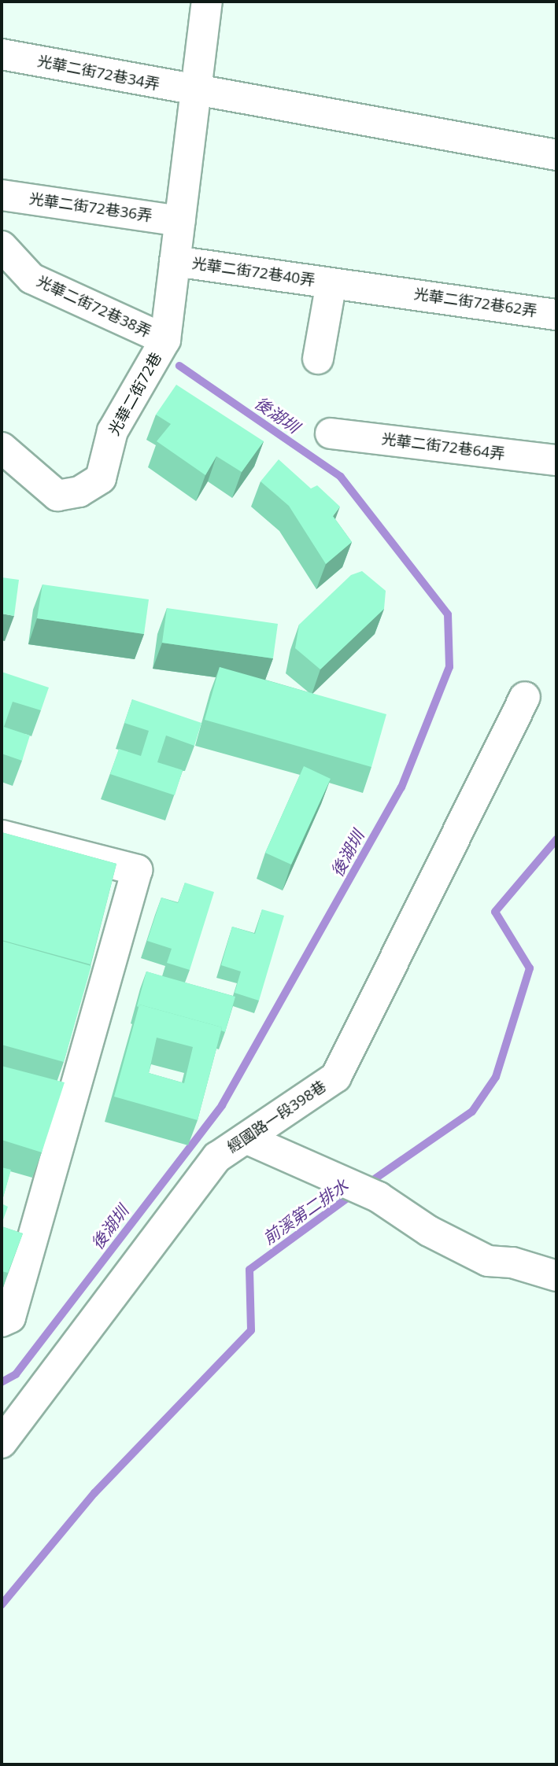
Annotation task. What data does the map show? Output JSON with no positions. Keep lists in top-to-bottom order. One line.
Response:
{"streets":{"lane":["光華二街72巷34弄","光華二街72巷36弄","光華二街72巷40弄","光華二街72巷62弄","光華二街72巷38弄","光華二街72巷","光華二街72巷64弄","經國路一段398巷"]},"crossings":[["光華二街72巷34弄","光華二街72巷"],["光華二街72巷36弄","光華二街72巷"],["光華二街72巷40弄","光華二街72巷62弄"],["光華二街72巷40弄","光華二街72巷"],["光華二街72巷38弄","光華二街72巷"]],"water":["後湖圳","前溪第二排水"]}
